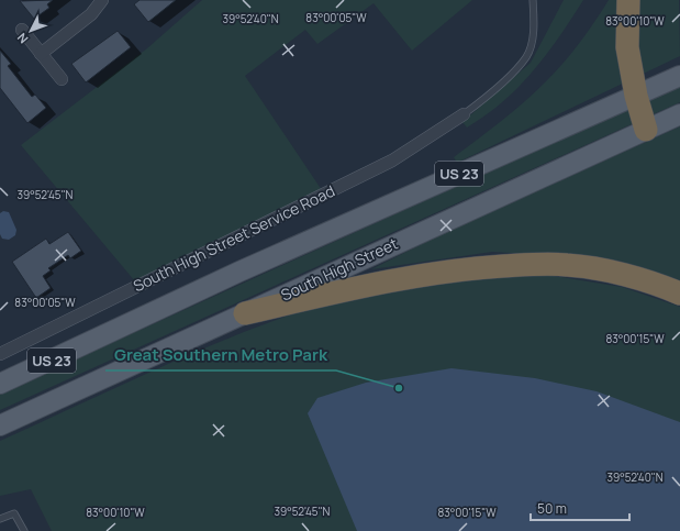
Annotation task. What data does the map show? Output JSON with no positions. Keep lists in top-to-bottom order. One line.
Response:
{"streets":{"main road":["US 23","South High Street"],"street":["South High Street Service Road"]},"places":["Great Southern Metro Park"],"scale_bar":"50 m","north":"bottom left","coordinates":["83°00'05\"W","39°52'40\"N","83°00'10\"W","39°52'45\"N","83°00'15\"W"]}
